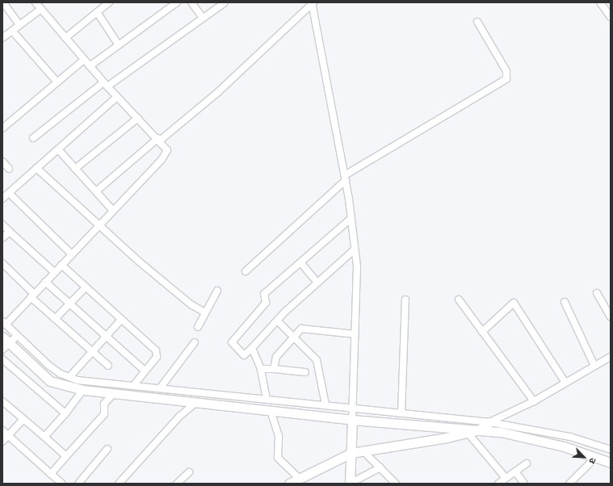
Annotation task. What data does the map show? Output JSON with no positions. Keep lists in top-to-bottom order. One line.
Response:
{"north":"bottom right"}
